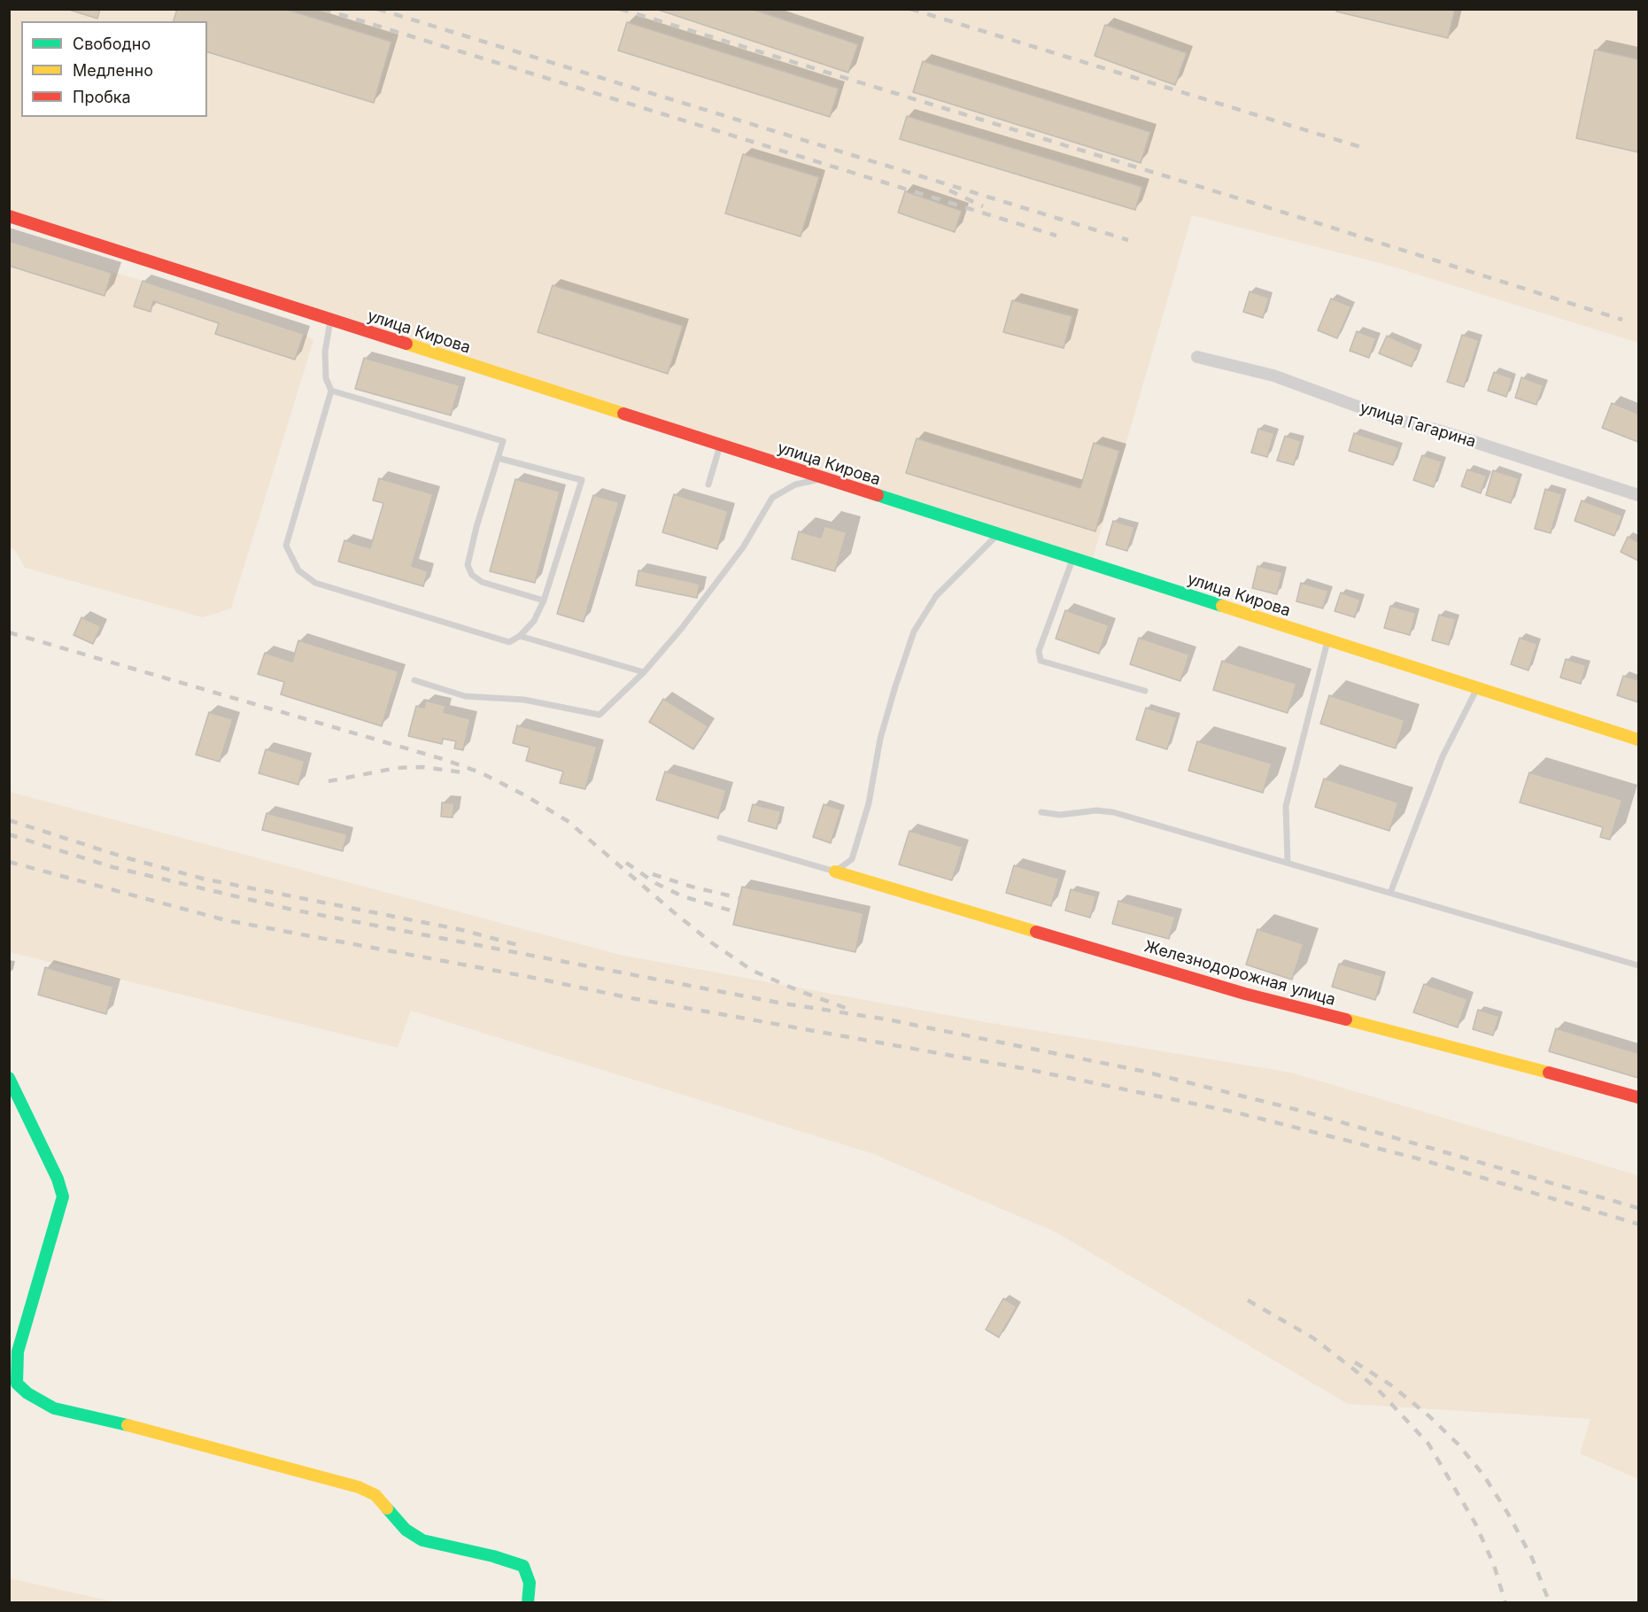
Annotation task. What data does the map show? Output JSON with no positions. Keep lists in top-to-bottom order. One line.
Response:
{"streets":{"street":["улица Кирова","улица Гагарина","Железнодорожная улица"]},"legend":["Свободно","Медленно","Пробка"]}
